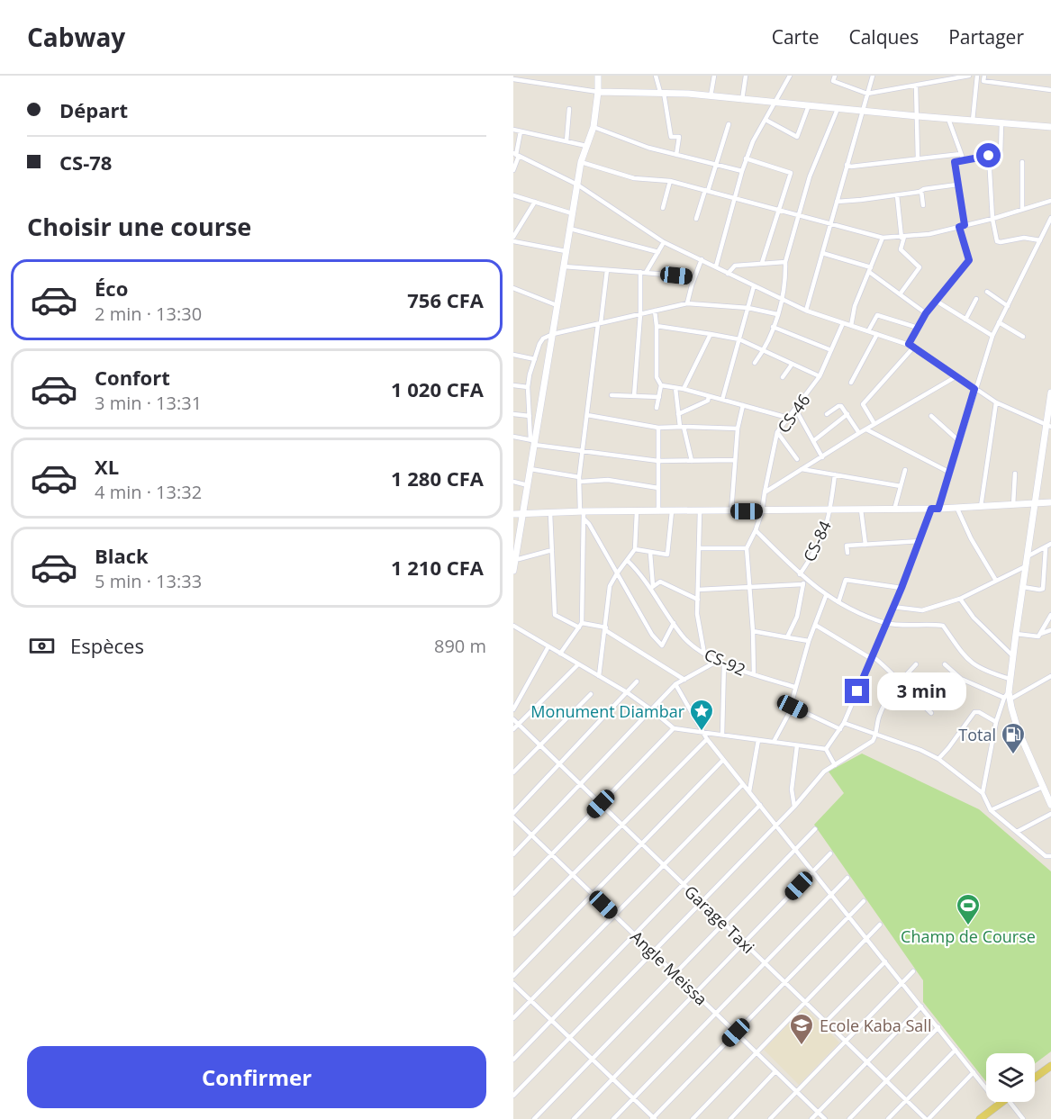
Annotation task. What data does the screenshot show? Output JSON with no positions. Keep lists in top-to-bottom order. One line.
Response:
{"streets":{"street":["CS-46","CS-84","CS-92","Garage Taxi","Angle Meissa"]},"places":{"place":["Monument Diambar"],"fuel station":["Total"],"sports":["Champ de Course"],"school or university":["Ecole Kaba Sall"]},"page":{"header":"Cabway","nav":["Carte","Calques","Partager"],"banner":["Départ","CS-78"],"heading":"Choisir une course","list":[{"name":"Éco","note":"2 min · 13:30","value":"756 CFA"},{"name":"Confort","note":"3 min · 13:31","value":"1 020 CFA"},{"name":"XL","note":"4 min · 13:32","value":"1 280 CFA"},{"name":"Black","note":"5 min · 13:33","value":"1 210 CFA"}],"pay":["Espèces","890 m"],"bubble":"3 min","buttons":"Confirmer"}}
